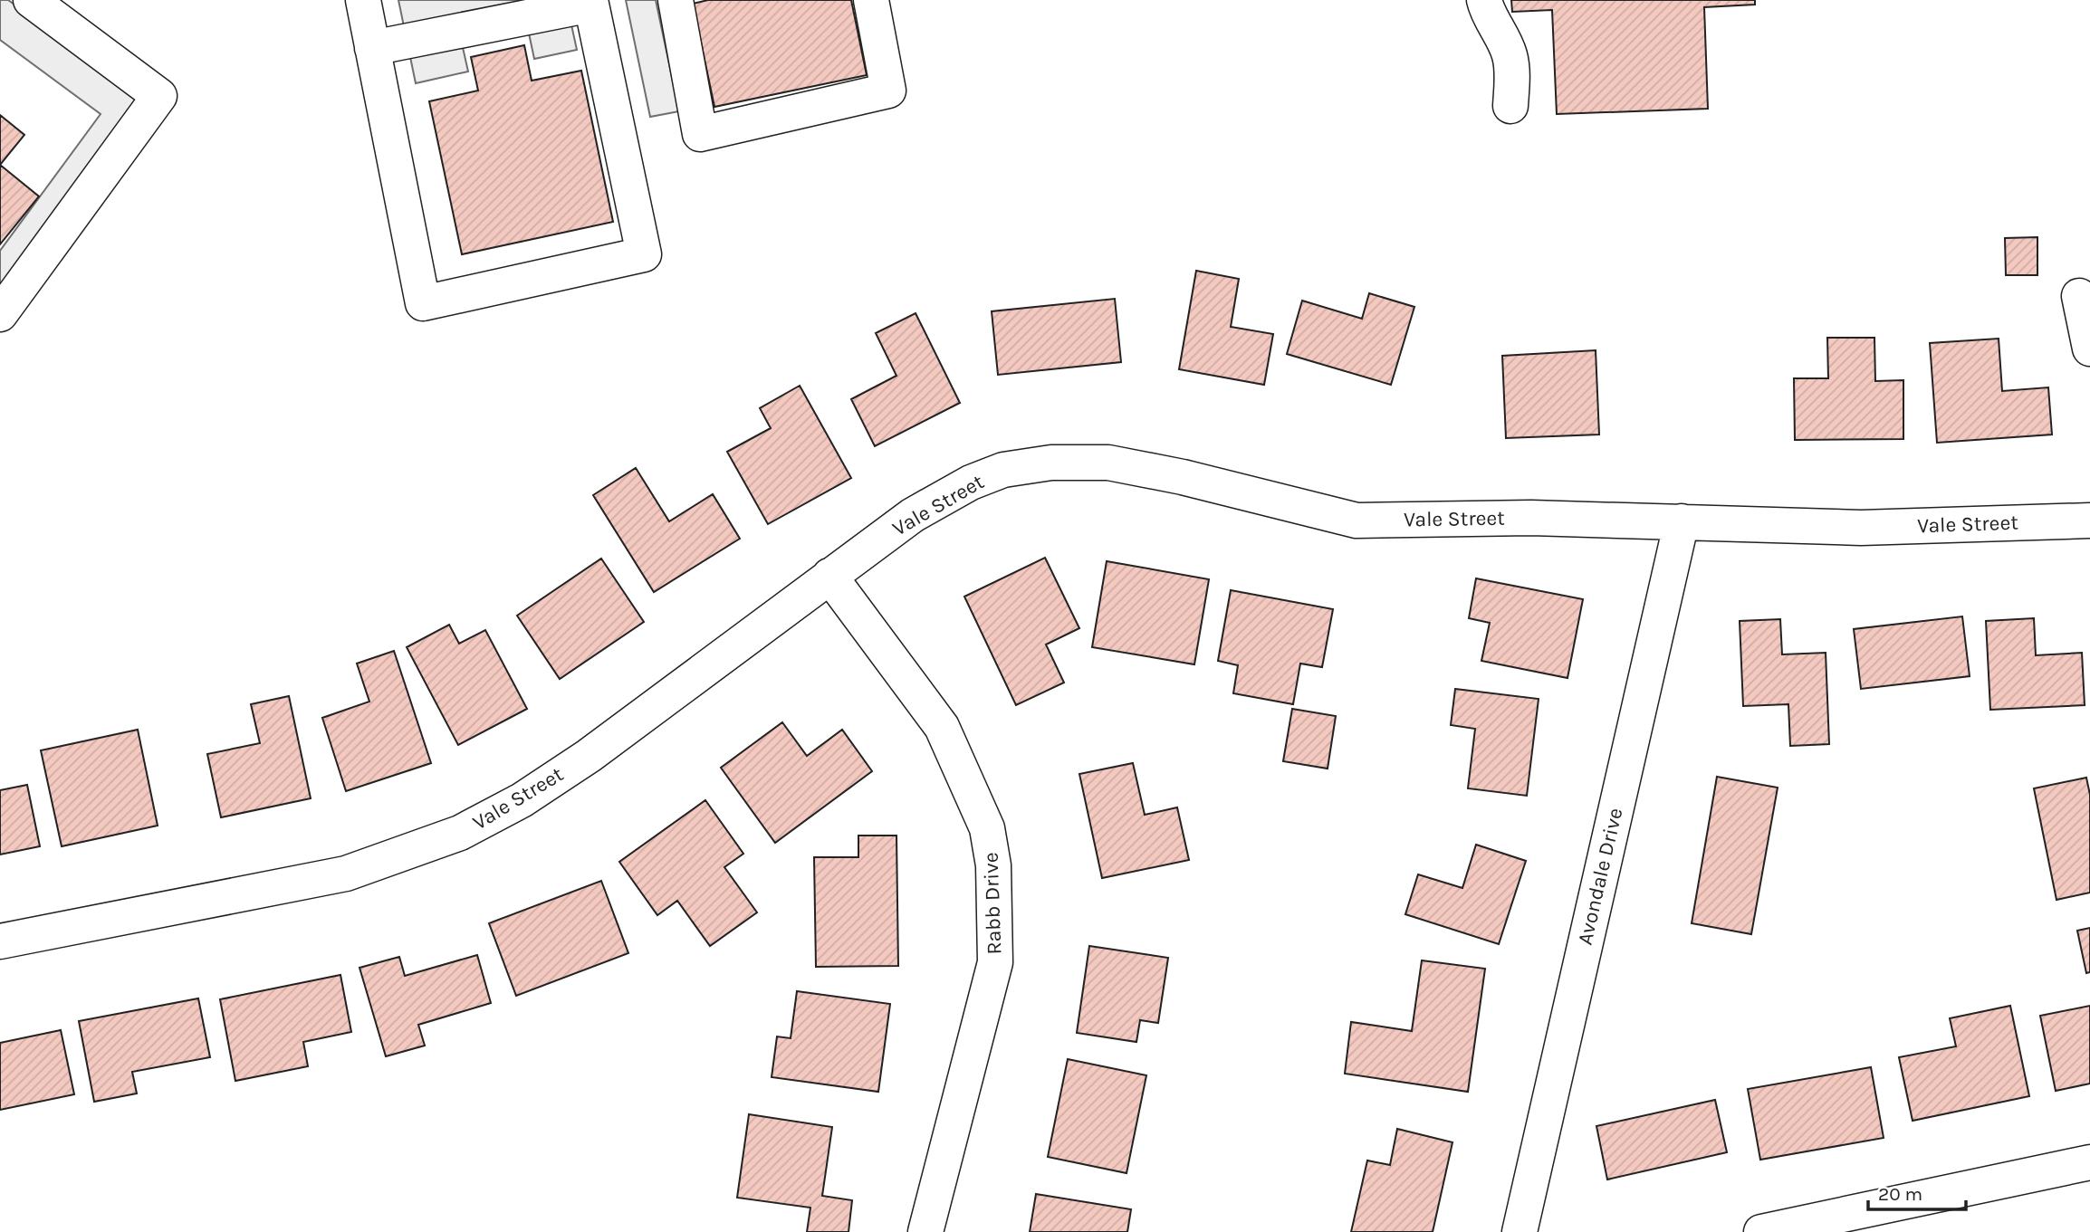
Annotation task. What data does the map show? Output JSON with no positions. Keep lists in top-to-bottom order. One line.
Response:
{"streets":{"street":["Vale Street","Avondale Drive","Rabb Drive"]},"crossings":[["Vale Street","Avondale Drive"],["Vale Street","Rabb Drive"]],"scale_bar":"20 m"}
